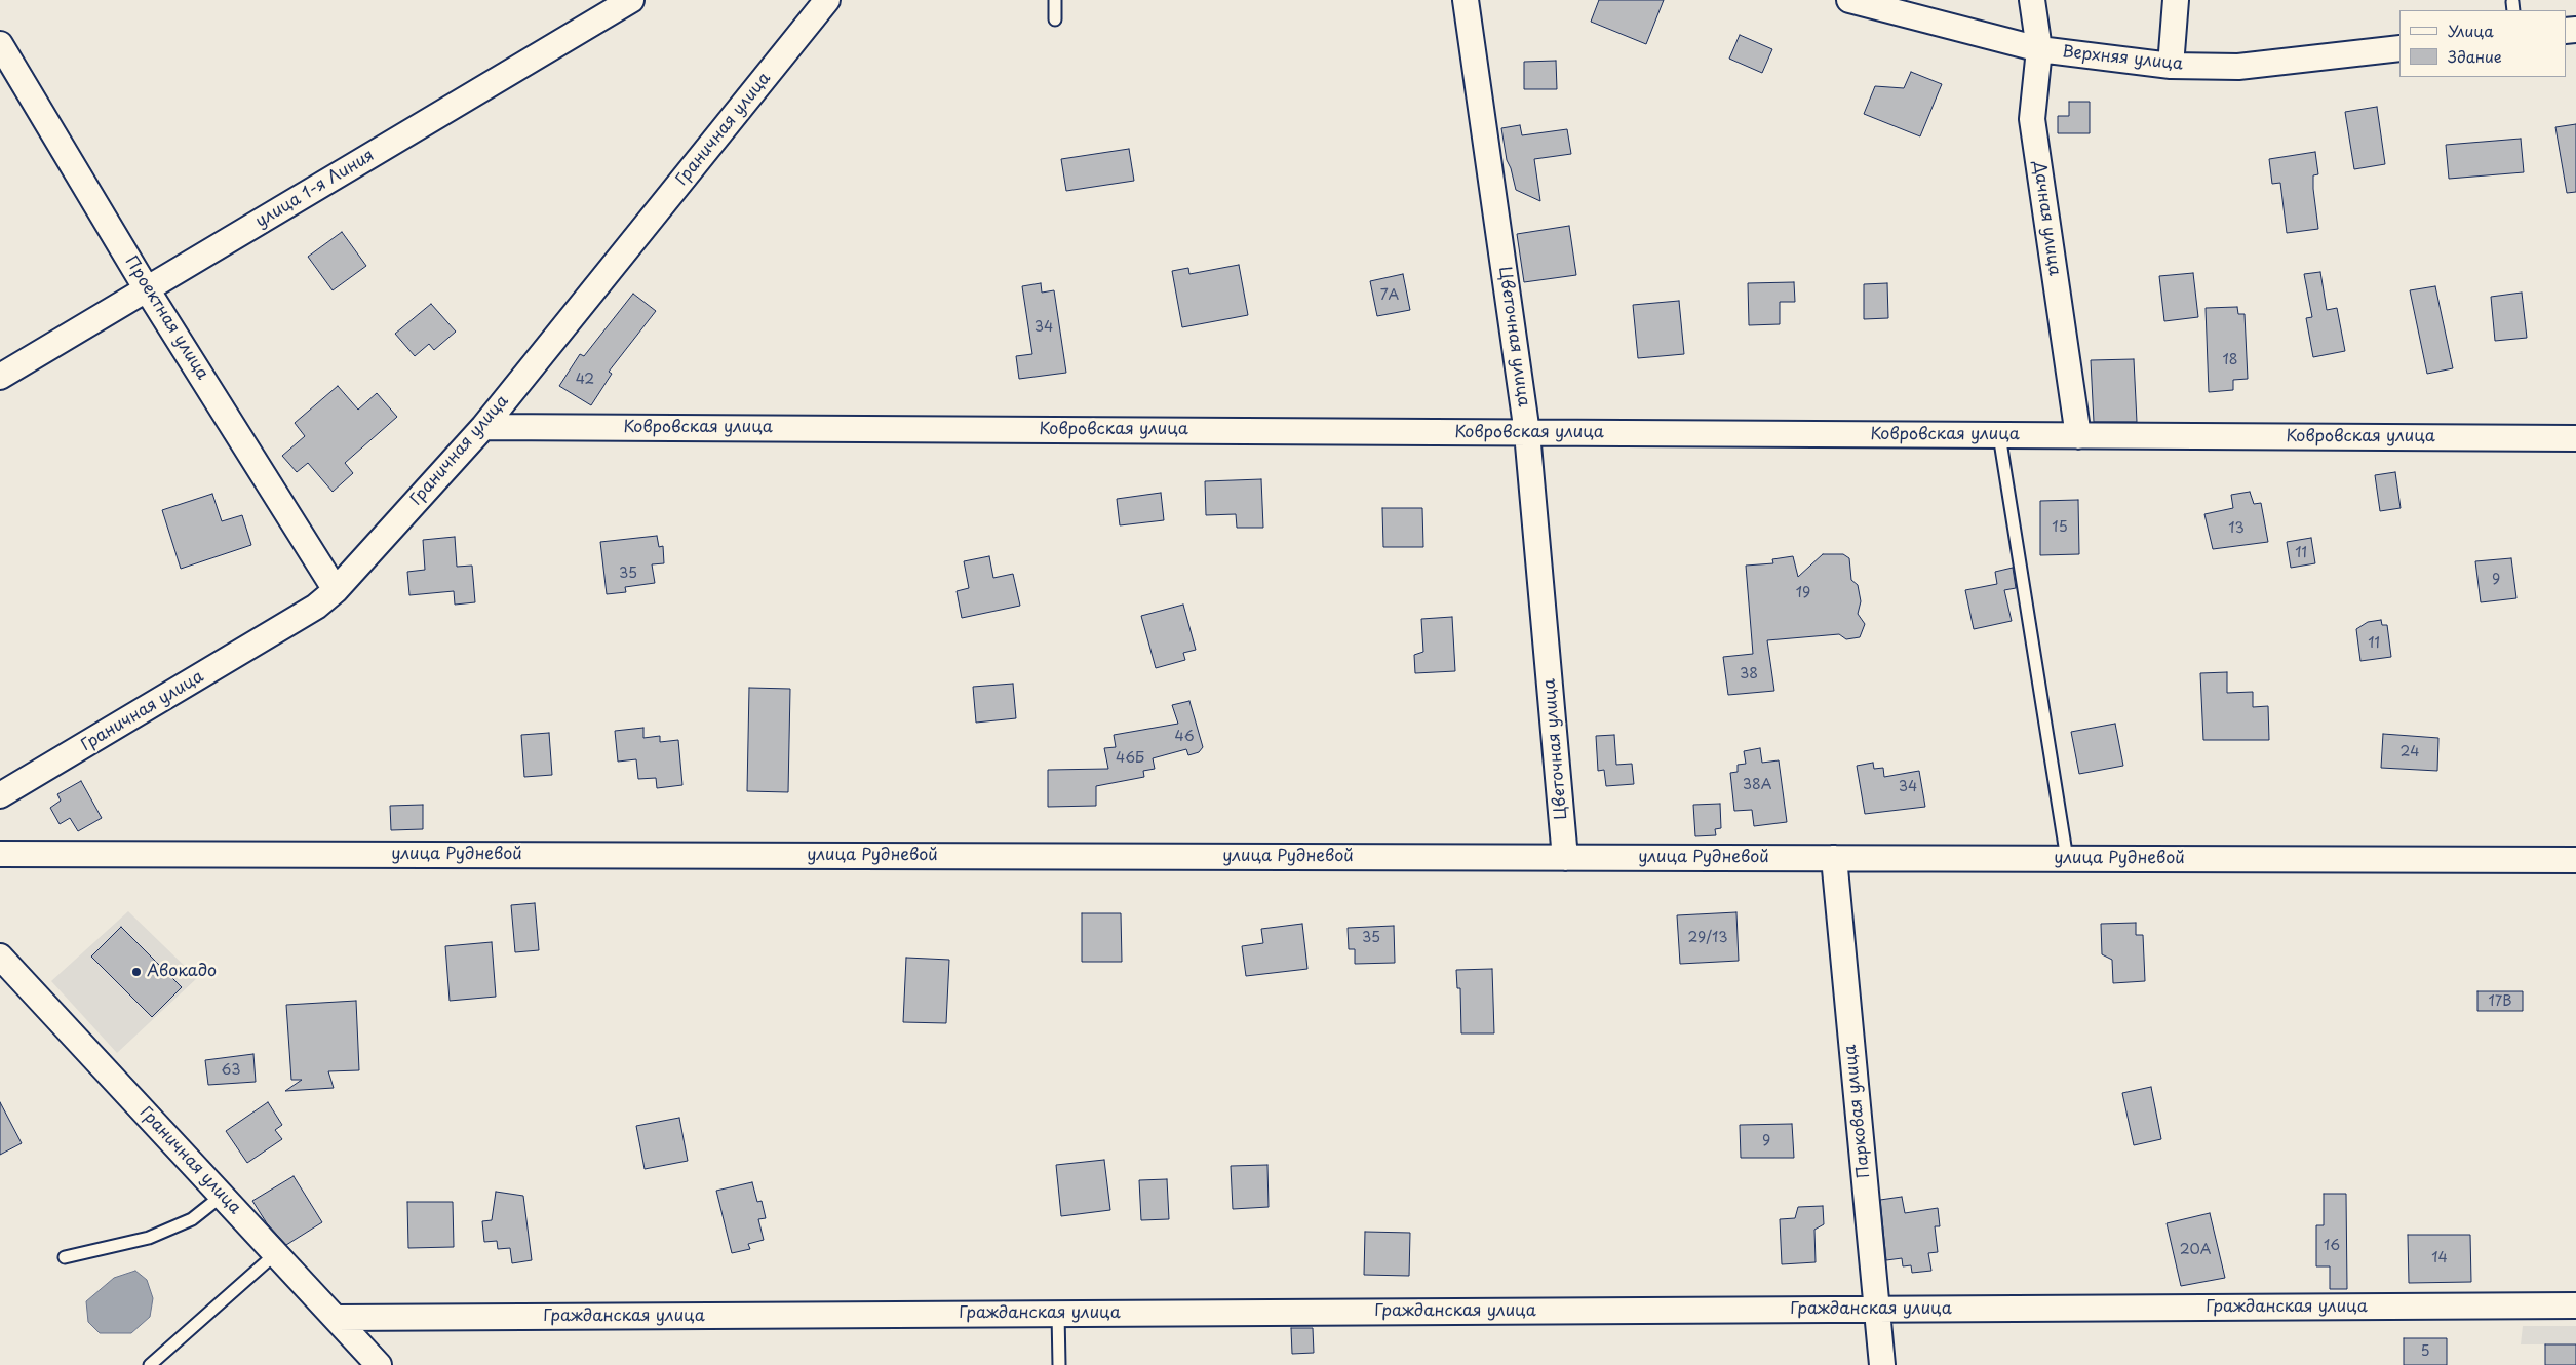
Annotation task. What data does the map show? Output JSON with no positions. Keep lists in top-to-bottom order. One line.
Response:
{"streets":{"street":["Верхняя улица","Граничная улица","улица 1-я Линия","Дачная улица","Проектная улица","Цветочная улица","Ковровская улица","улица Рудневой","Парковая улица","Гражданская улица"]},"crossings":[["Верхняя улица","Дачная улица"],["Граничная улица","Проектная улица"],["Граничная улица","Ковровская улица"],["Граничная улица","Гражданская улица"],["улица 1-я Линия","Проектная улица"],["Дачная улица","Ковровская улица"],["Цветочная улица","Ковровская улица"],["Цветочная улица","улица Рудневой"],["улица Рудневой","Парковая улица"],["Парковая улица","Гражданская улица"]],"places":["Авокадо"],"house_numbers":["7А","34","18","42","15","13","11","35","9","19","11","38","46","24","46Б","38А","34","35","29/13","17В","63","9","16","20А","14","5"],"legend":["Улица","Здание"]}
